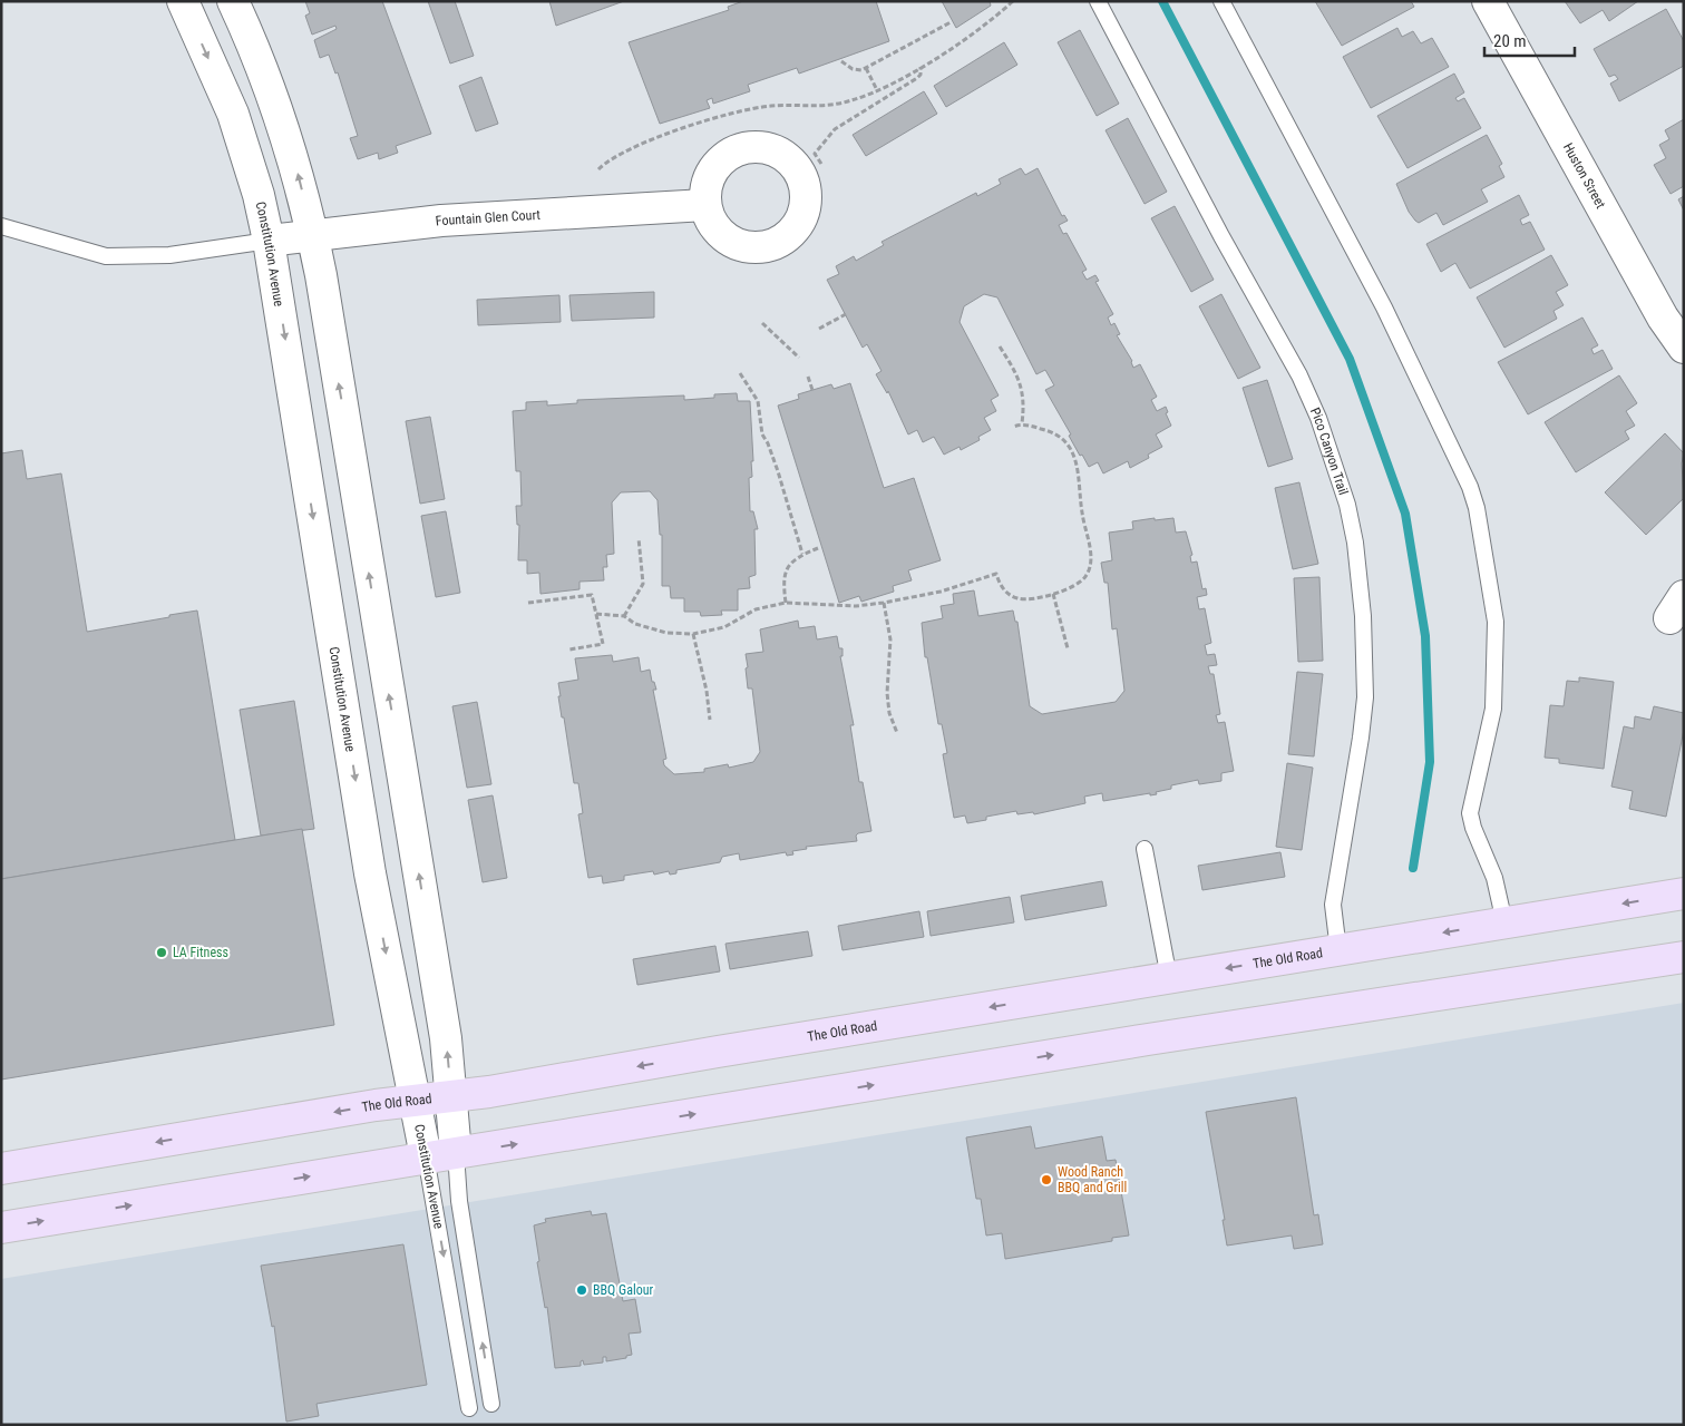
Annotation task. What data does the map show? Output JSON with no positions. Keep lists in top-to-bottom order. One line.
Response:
{"streets":{"main road":["Huston Street","Fountain Glen Court","Constitution Avenue","The Old Road"],"lane":["Pico Canyon Trail"]},"crossings":[["Fountain Glen Court","Constitution Avenue"],["Constitution Avenue","The Old Road"],["Pico Canyon Trail","The Old Road"]],"places":["LA Fitness","Wood Ranch BBQ and Grill","BBQ Galour"],"scale_bar":"20 m"}
